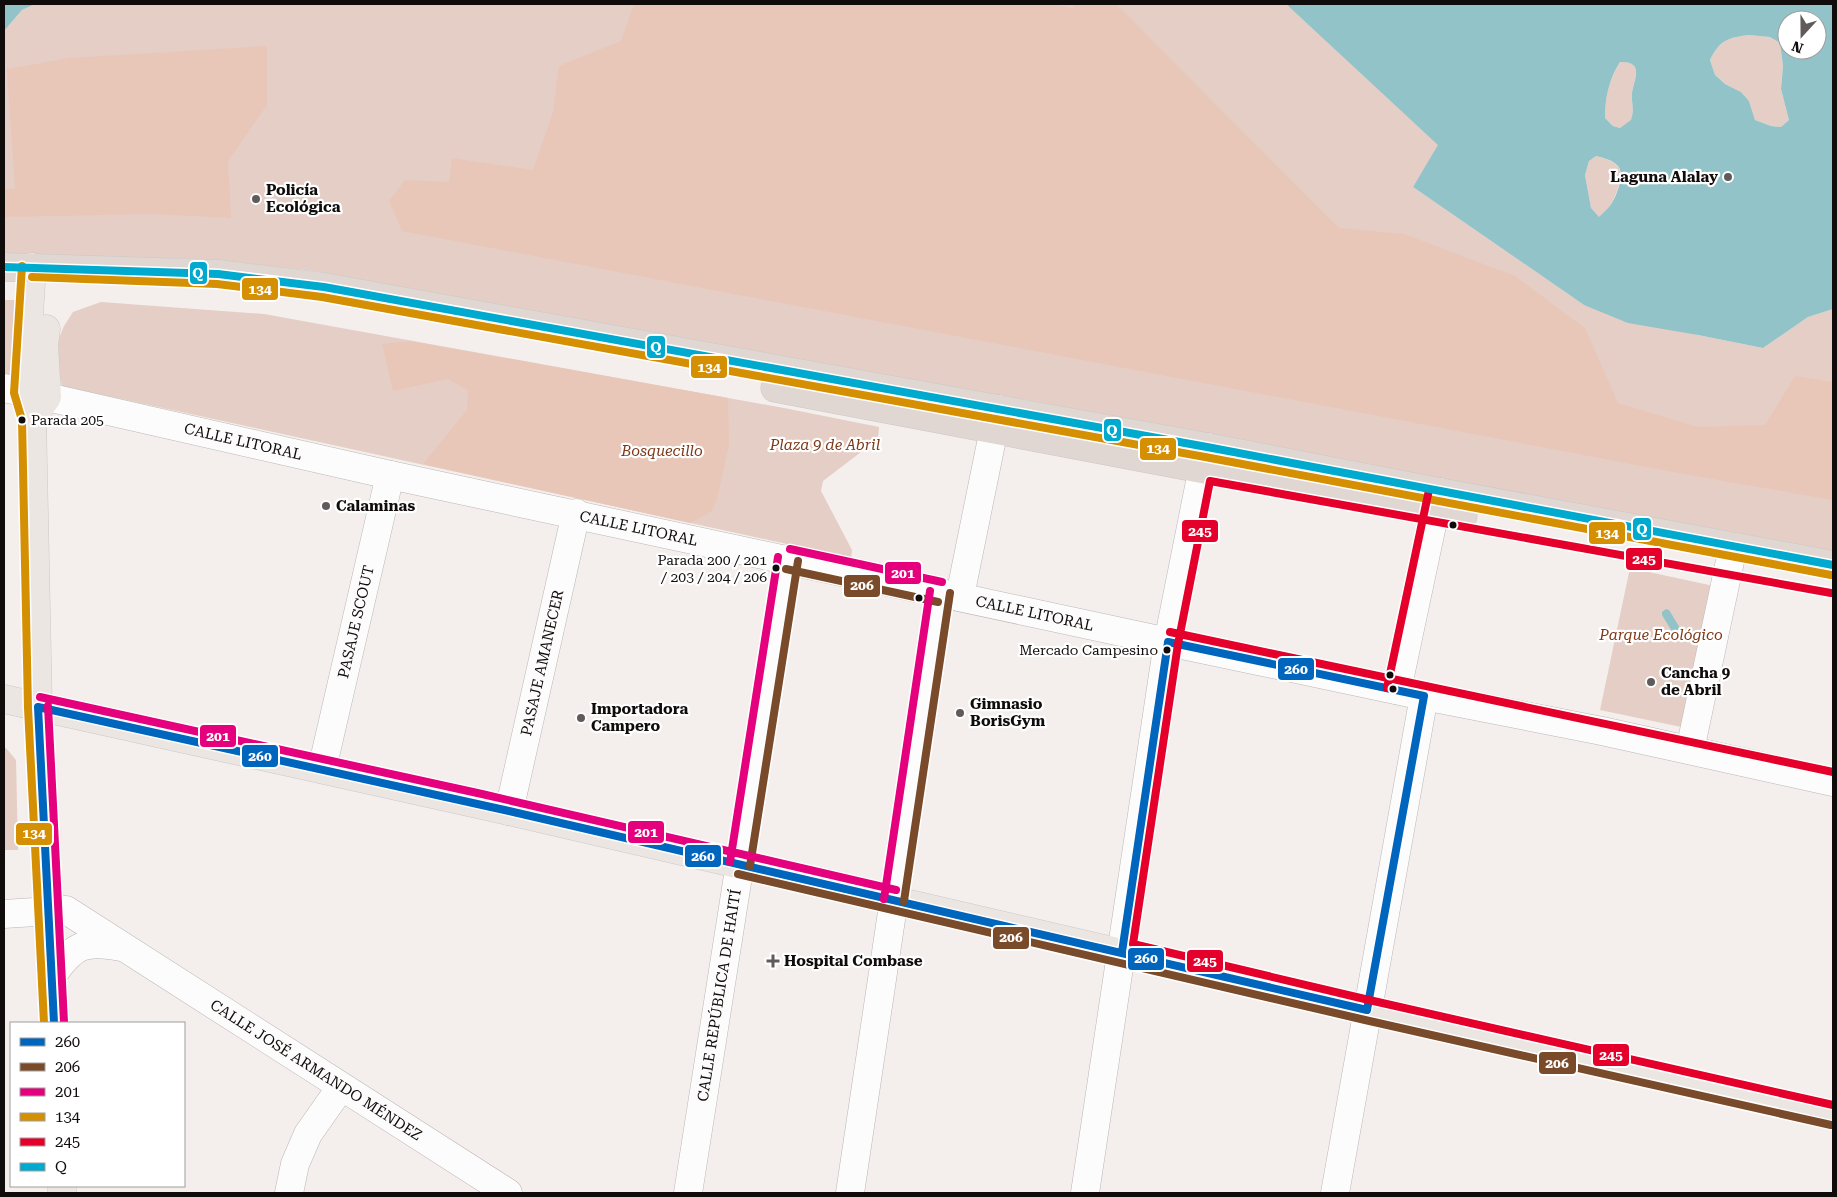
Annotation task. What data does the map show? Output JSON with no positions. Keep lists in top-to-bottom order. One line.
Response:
{"streets":{"street":["CALLE LITORAL","PASAJE SCOUT","PASAJE AMANECER","CALLE REPÚBLICA DE HAITÍ","CALLE JOSÉ ARMANDO MÉNDEZ"]},"crossings":[["CALLE LITORAL","PASAJE SCOUT"],["CALLE LITORAL","PASAJE AMANECER"],["CALLE LITORAL","CALLE REPÚBLICA DE HAITÍ"]],"parks":["Plaza 9 de Abril","Bosquecillo","Parque Ecológico"],"places":{"other":["Laguna Alalay","Policía Ecológica","Parada 205","Calaminas","Parada 200 / 201 / 203 / 204 / 206","Mercado Campesino","Cancha 9 de Abril","Gimnasio BorisGym","Importadora Campero"],"health":["Hospital Combase"]},"lines":["transit line 134","transit line Q","transit line 245","transit line 201","transit line 206","transit line 260"],"legend":["260","206","201","134","245","Q"],"north":"bottom"}
